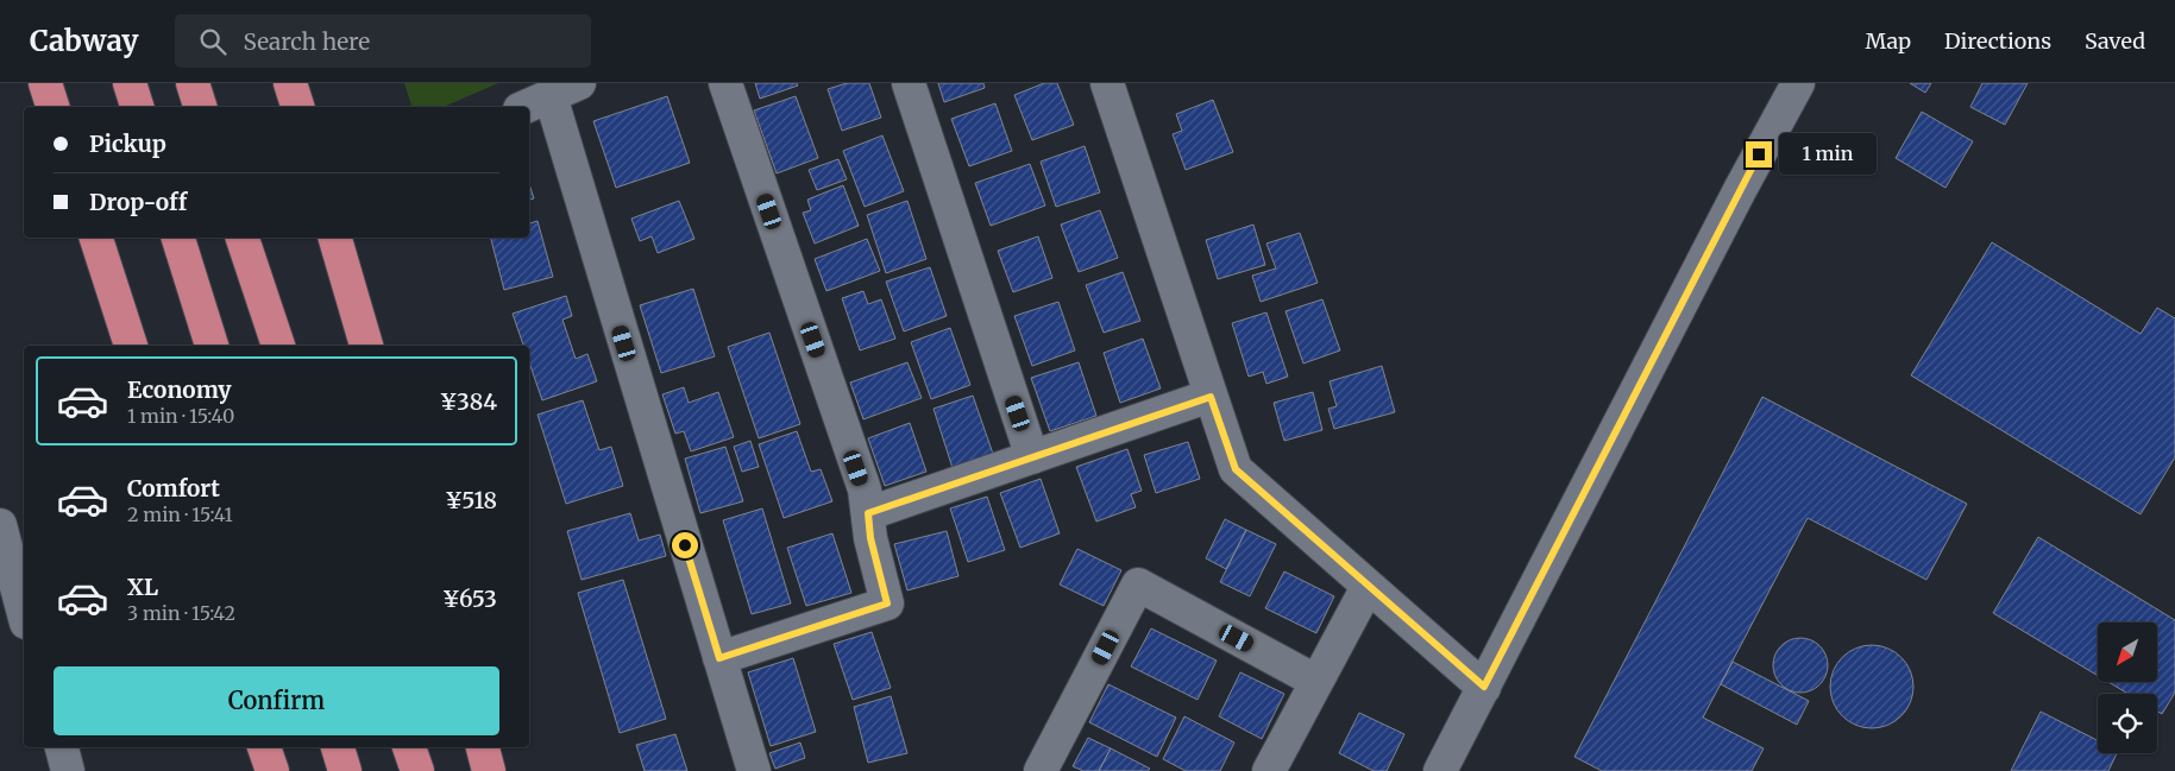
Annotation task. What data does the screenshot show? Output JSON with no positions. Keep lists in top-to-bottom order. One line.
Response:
{"north":"bottom left","page":{"header":"Cabway","search":"Search here","nav":["Map","Directions","Saved"],"banner":["Pickup","Drop-off"],"bubble":"1 min","list":[{"name":"Economy","note":"1 min · 15:40","value":"¥384"},{"name":"Comfort","note":"2 min · 15:41","value":"¥518"},{"name":"XL","note":"3 min · 15:42","value":"¥653"}],"buttons":"Confirm"}}
